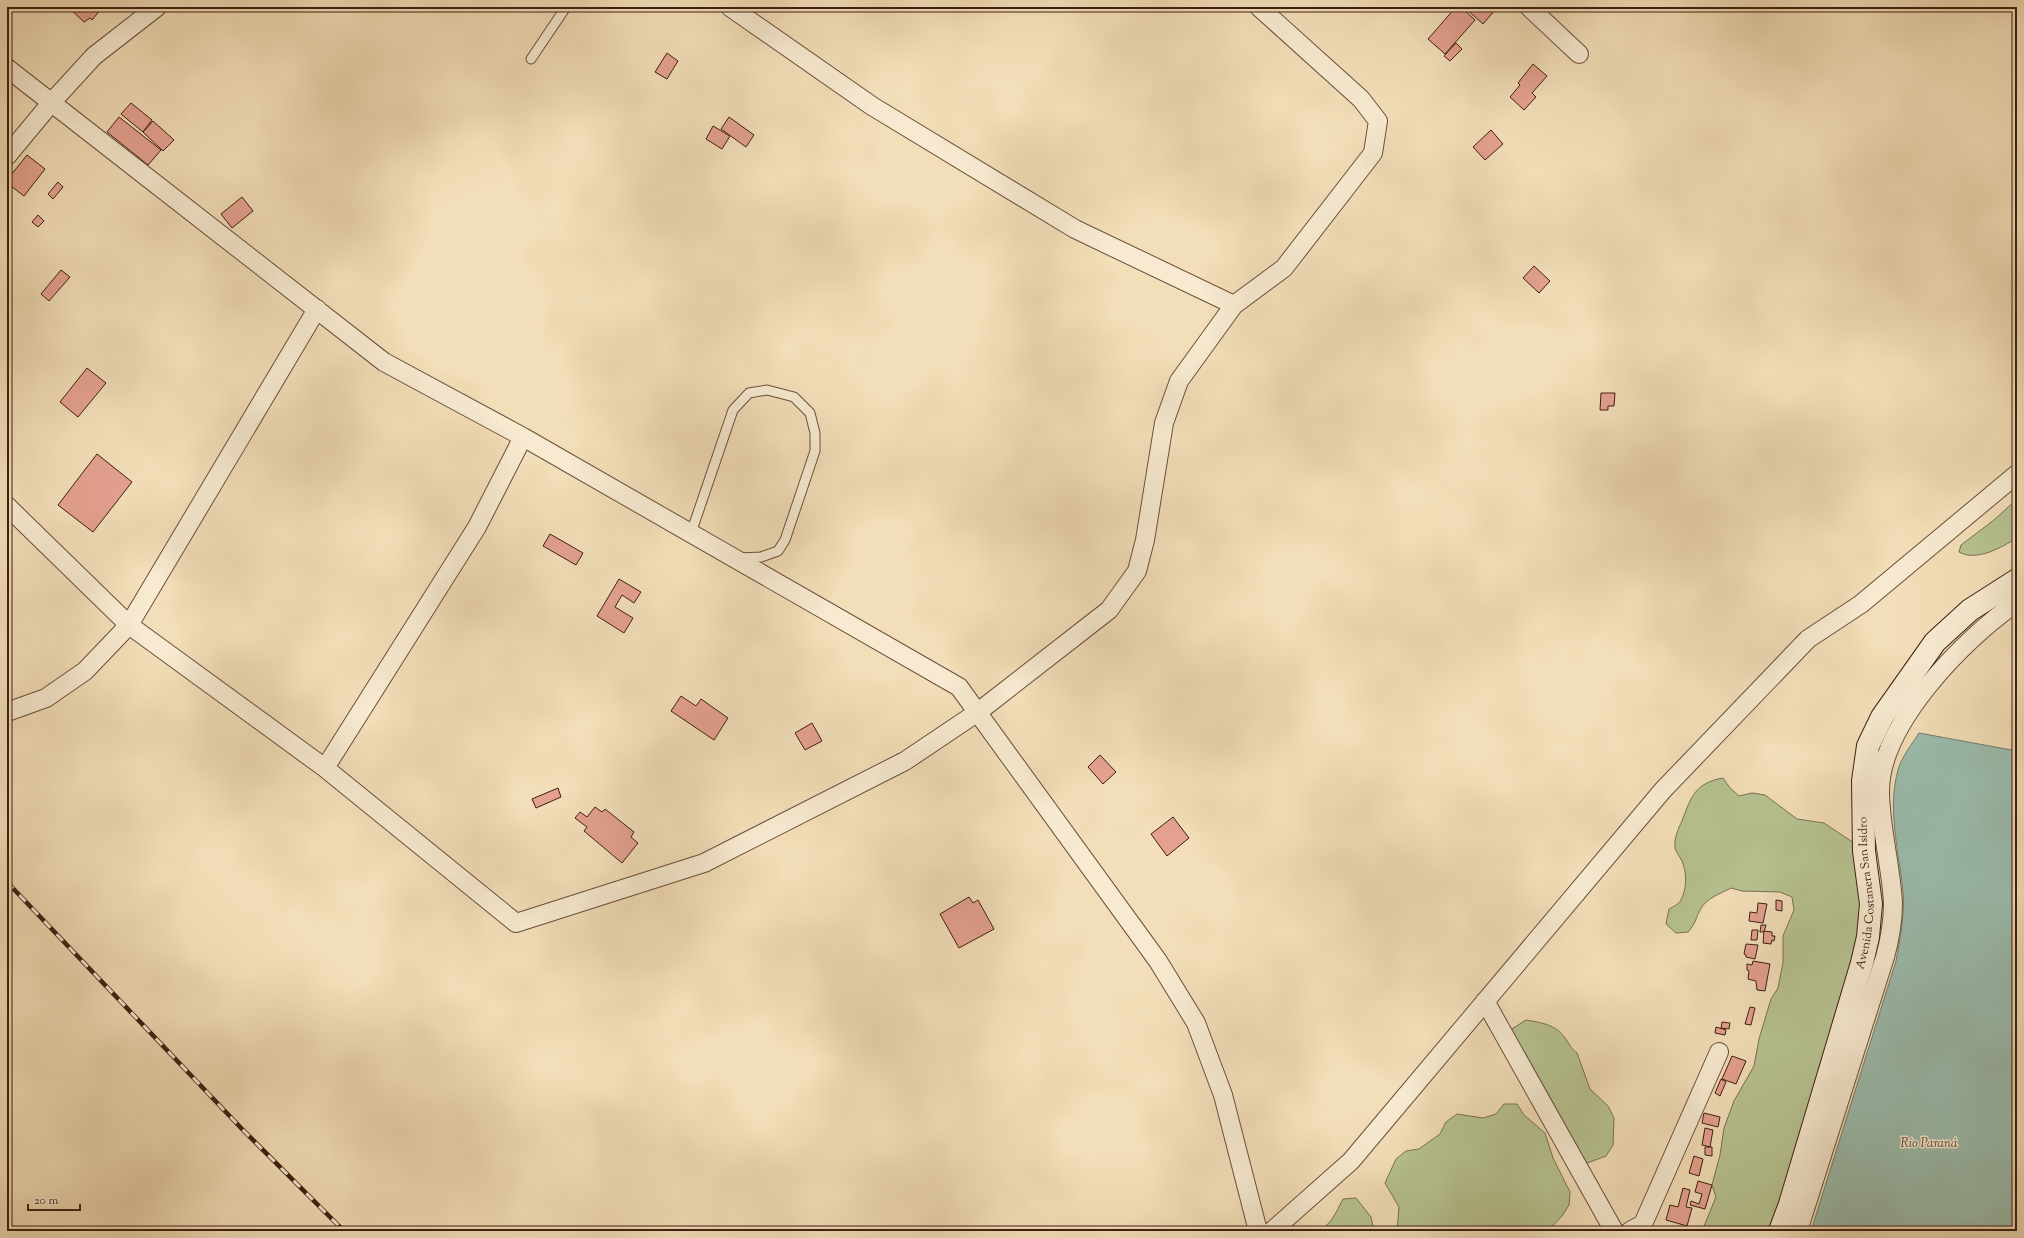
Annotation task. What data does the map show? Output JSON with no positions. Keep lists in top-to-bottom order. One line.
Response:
{"streets":{"main road":["Avenida Costanera San Isidro"]},"water":["Río Paraná"],"scale_bar":"20 m"}
